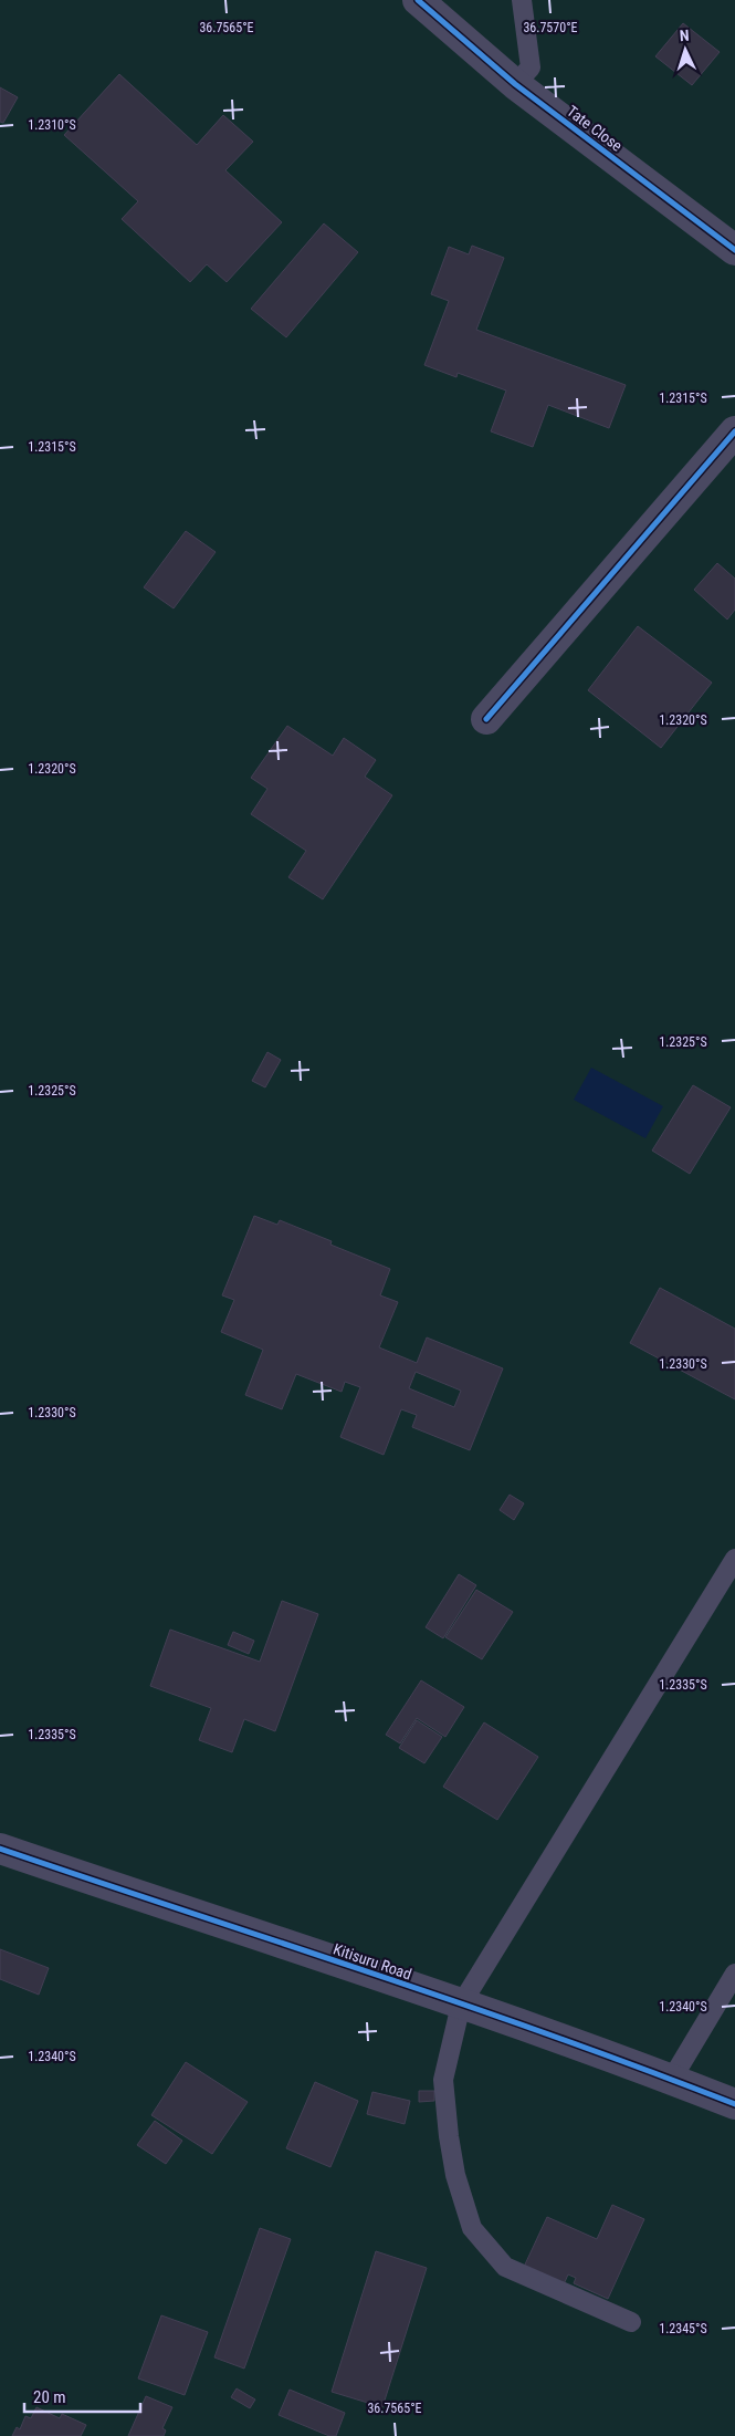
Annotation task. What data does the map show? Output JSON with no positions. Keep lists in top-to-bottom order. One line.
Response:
{"streets":{"street":["Tate Close","Kitisuru Road"]},"scale_bar":"20 m","north":"top","coordinates":["36.7565°E","36.7570°E","1.2310°S","1.2315°S","1.2320°S","1.2325°S","1.2330°S","1.2335°S","1.2340°S","1.2345°S"]}
